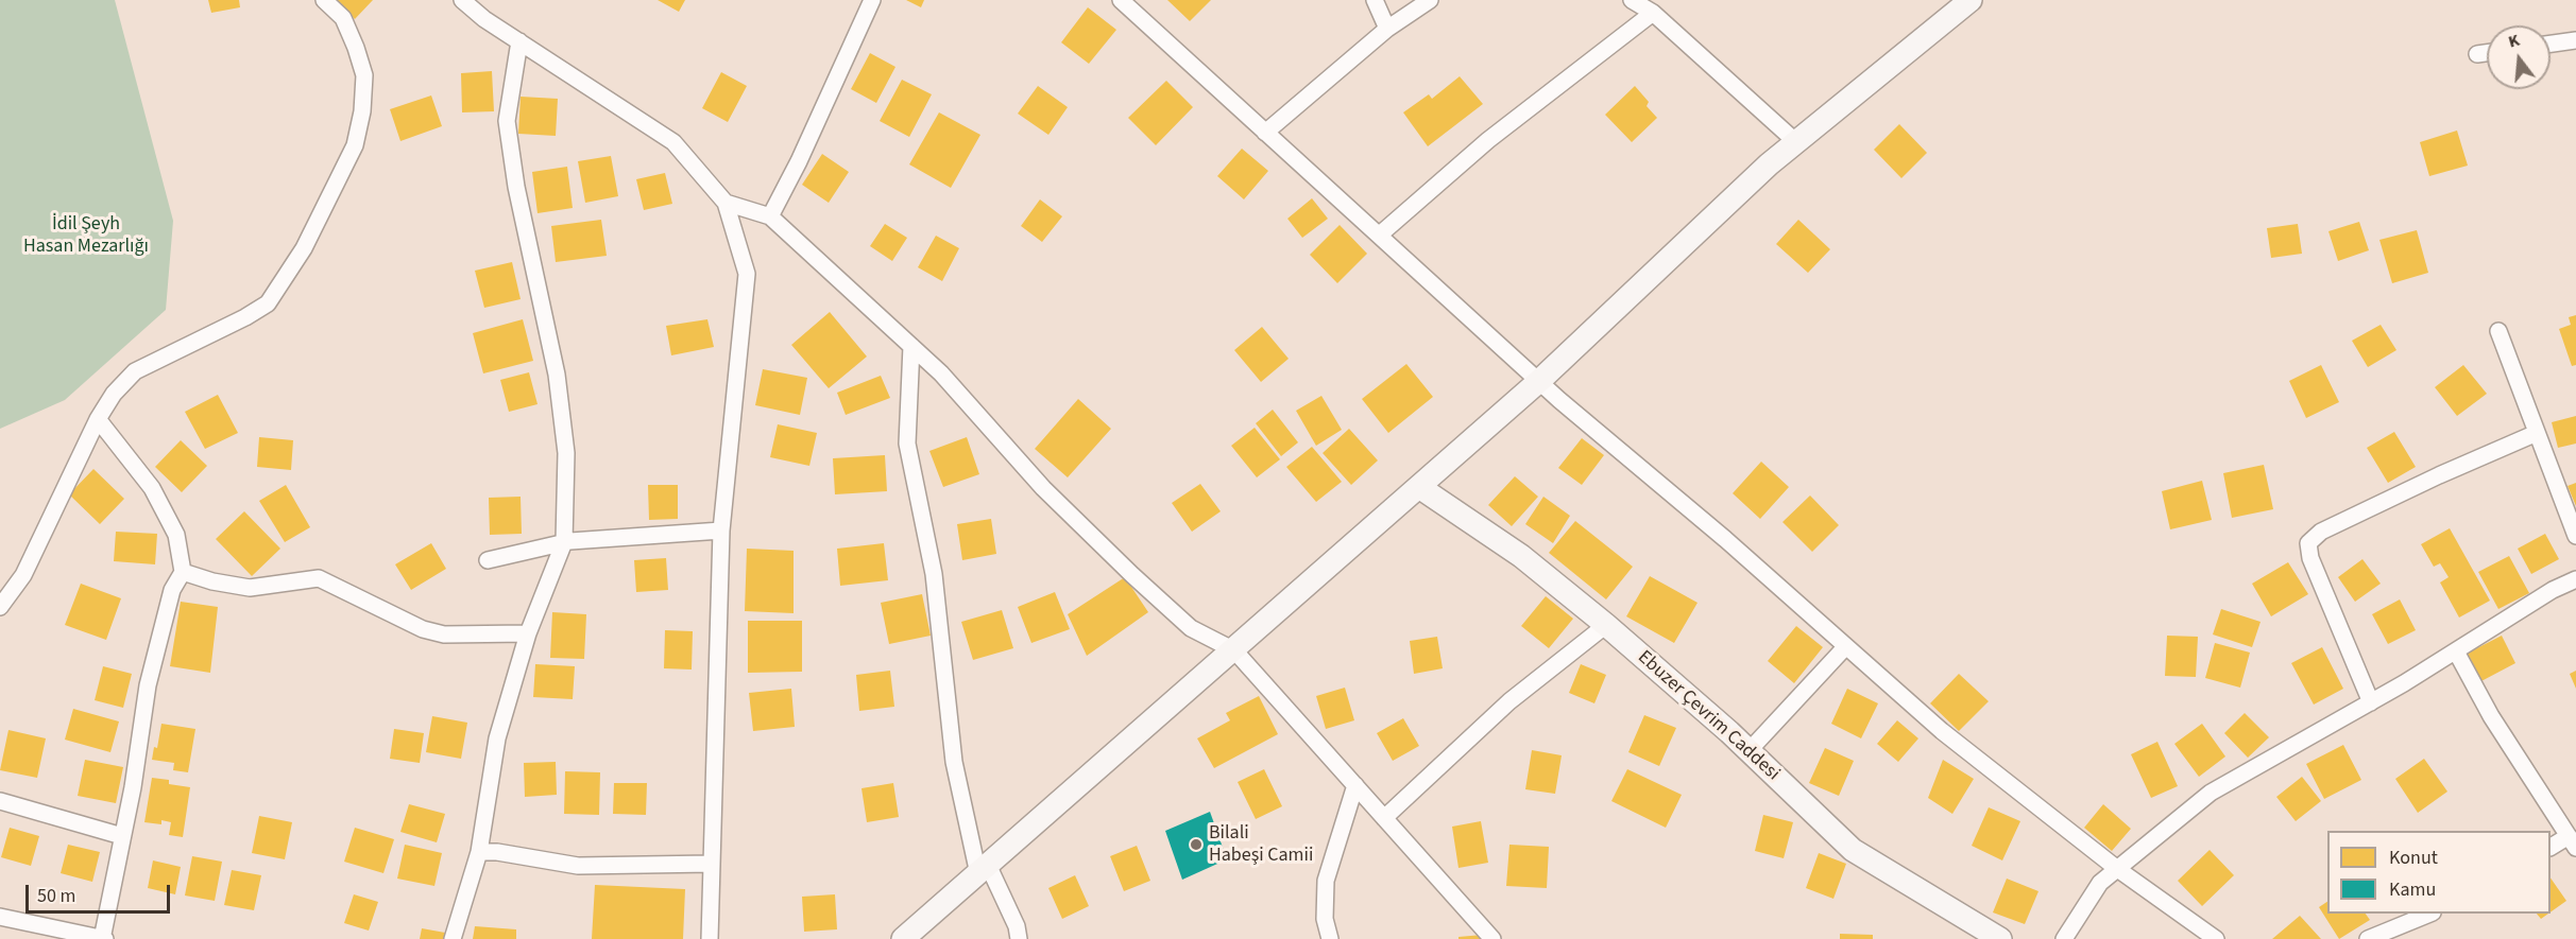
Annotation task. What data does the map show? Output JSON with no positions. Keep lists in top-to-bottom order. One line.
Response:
{"streets":{"street":["Ebuzer Çevrim Caddesi"]},"parks":["İdil Şeyh Hasan Mezarlığı"],"places":["Bilali Habeşi Camii"],"legend":["Konut","Kamu"],"scale_bar":"50 m","north":"top"}
